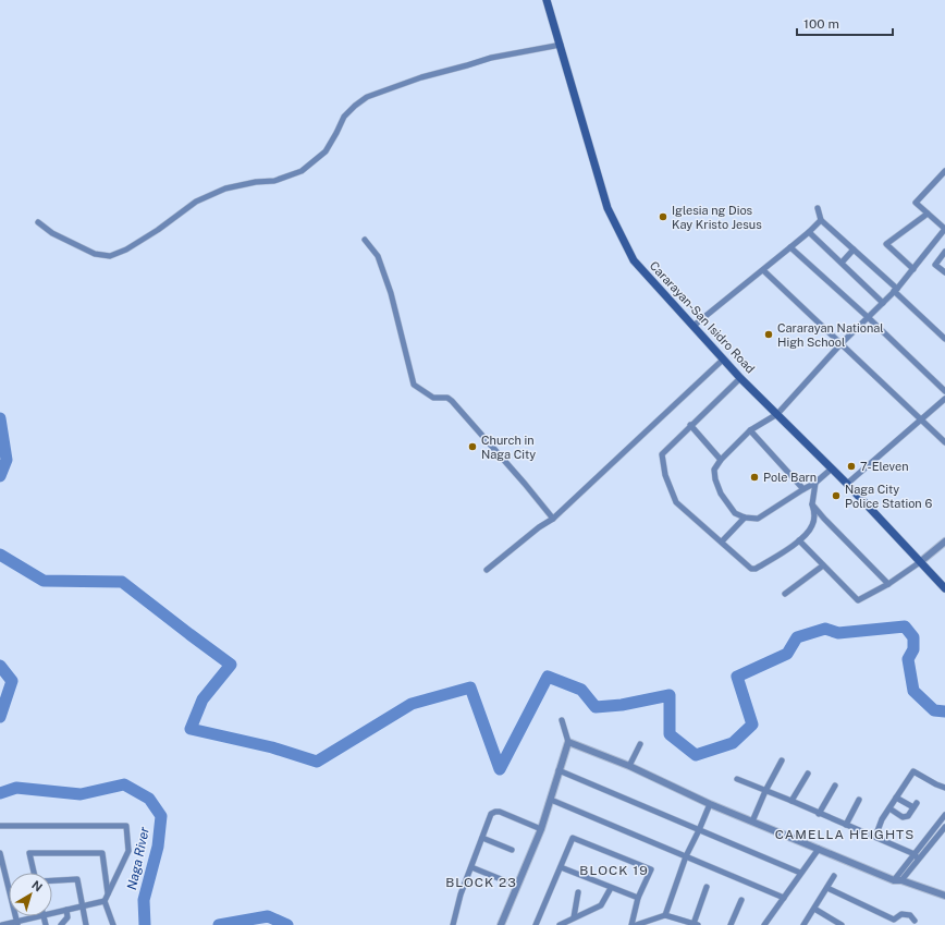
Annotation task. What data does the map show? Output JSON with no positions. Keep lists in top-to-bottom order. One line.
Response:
{"streets":{"main road":["Cararayan-San Isidro Road"]},"districts":["CAMELLA HEIGHTS","BLOCK 19","BLOCK 23"],"water":["Naga River"],"places":["Iglesia ng Dios Kay Kristo Jesus","Cararayan National High School","Church in Naga City","7-Eleven","Pole Barn","Naga City Police Station 6"],"scale_bar":"100 m","north":"top right"}
